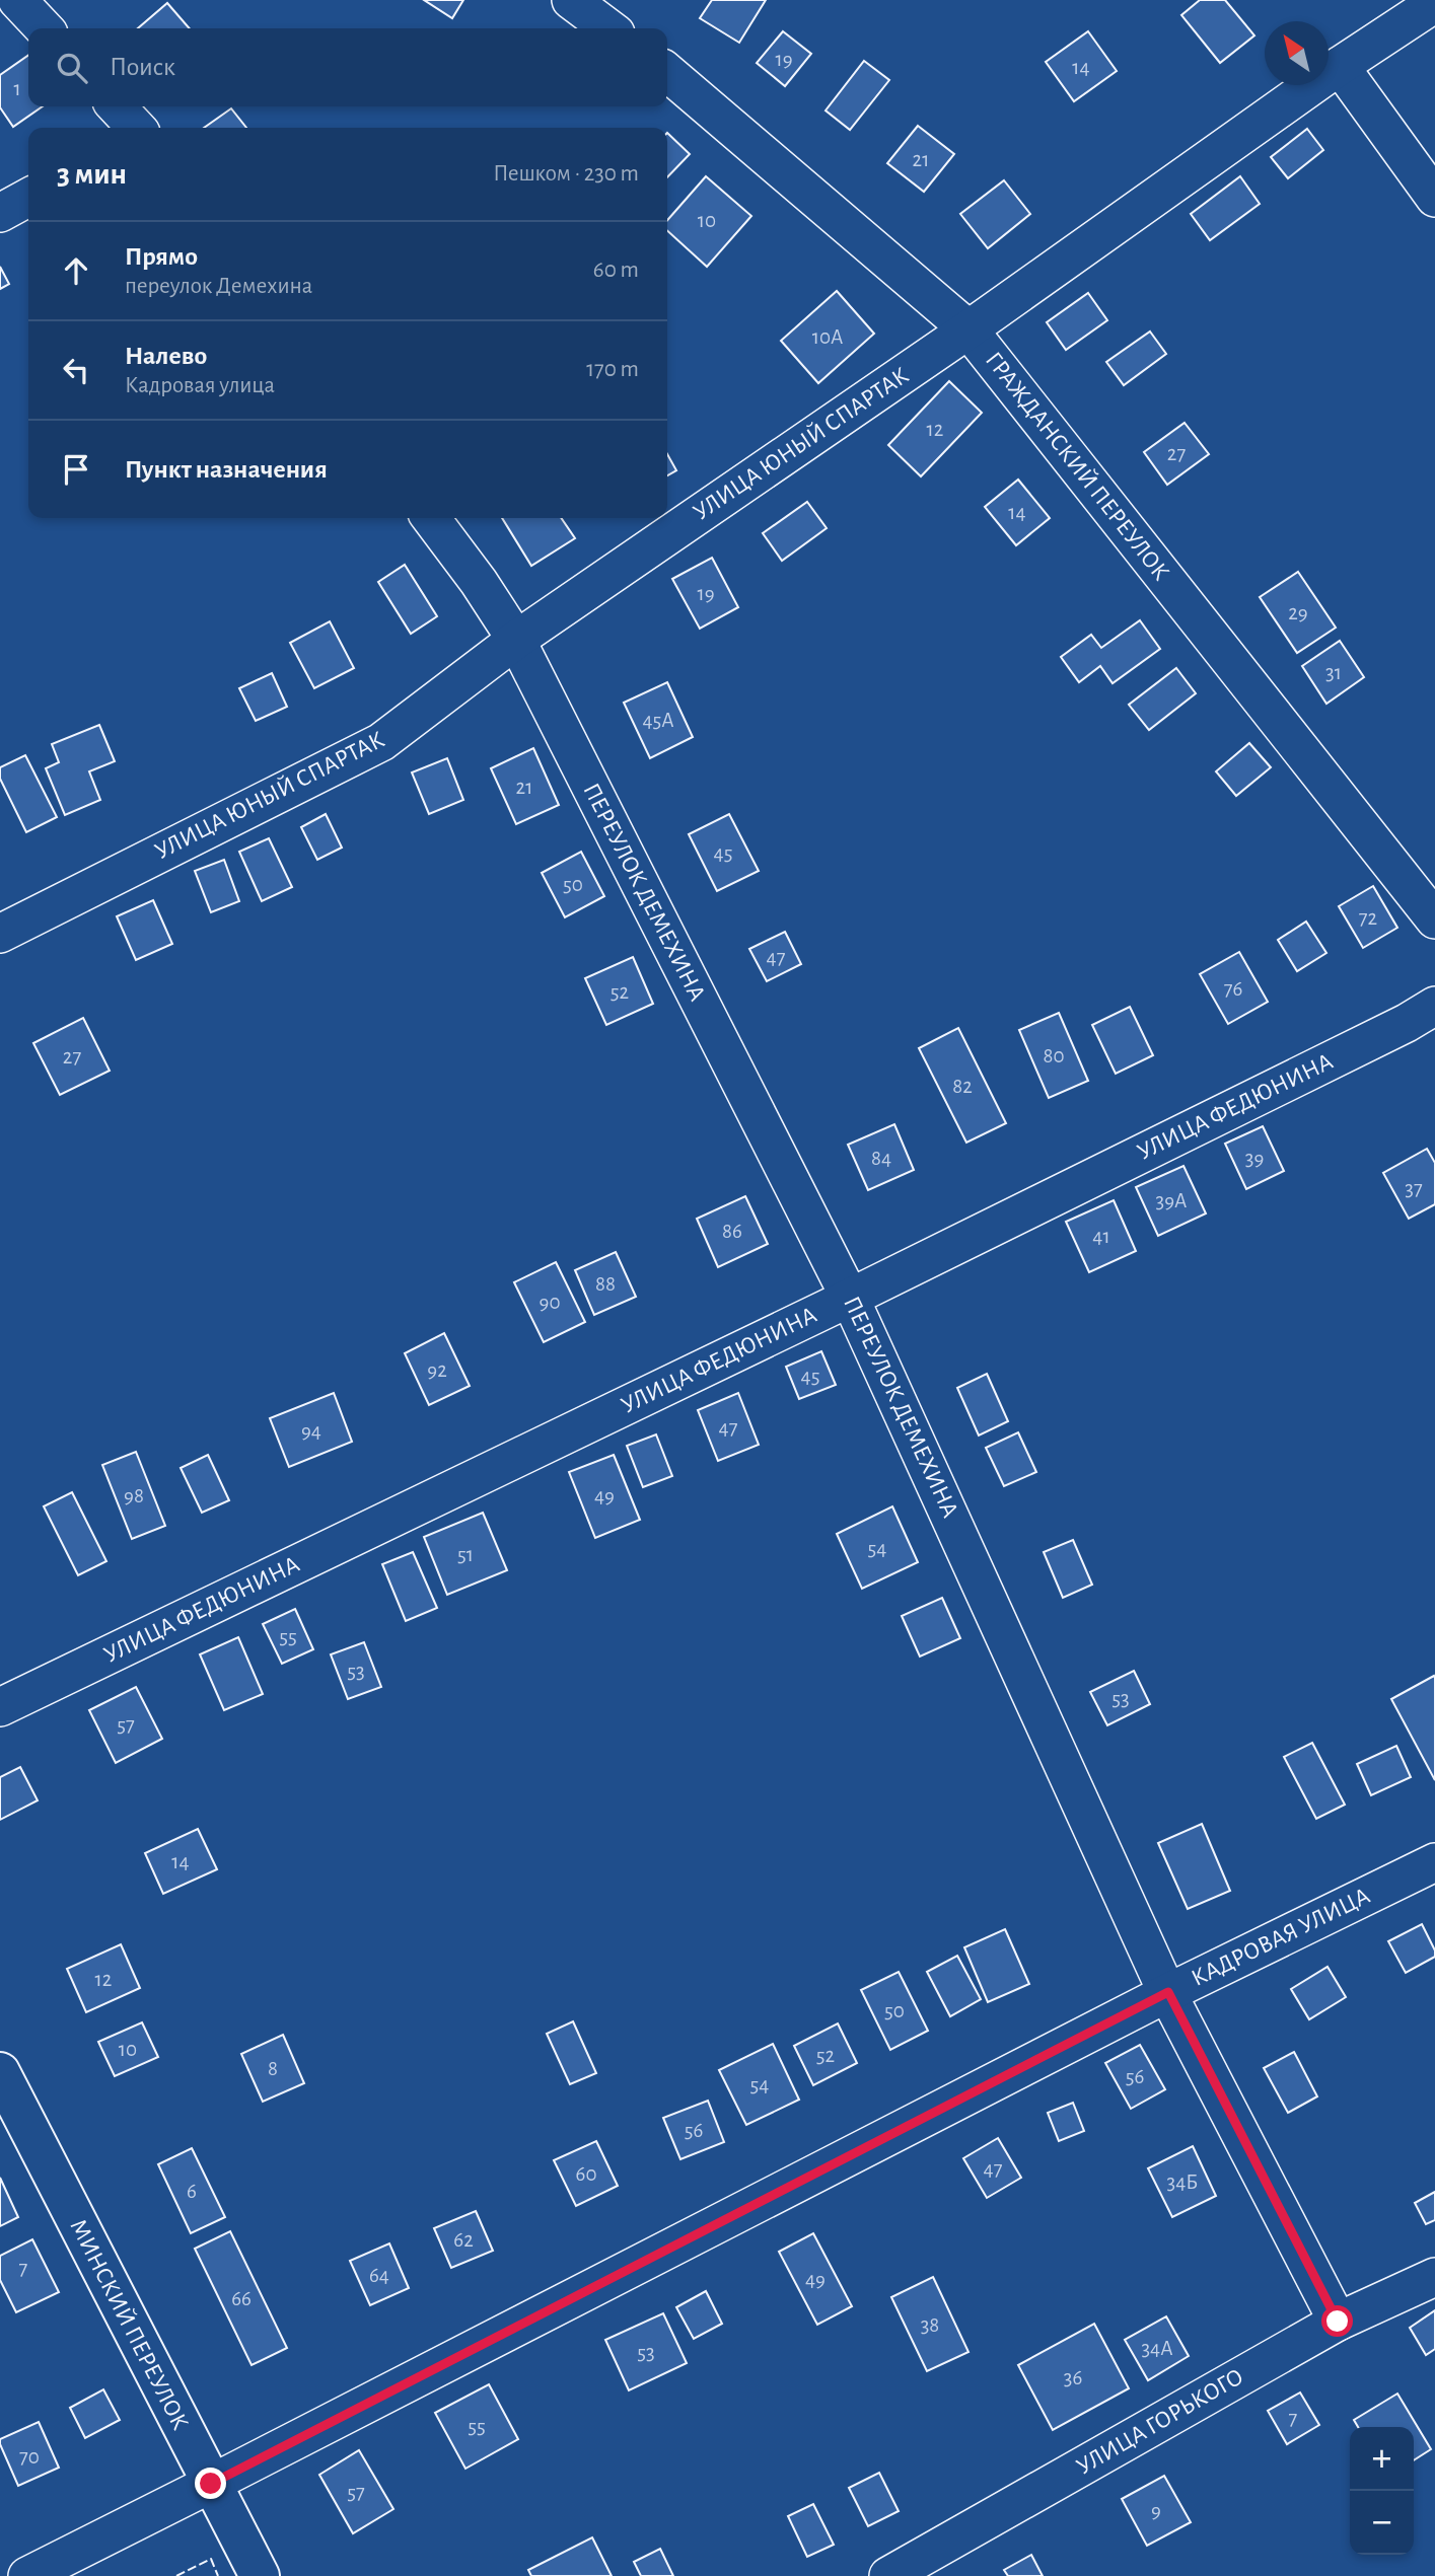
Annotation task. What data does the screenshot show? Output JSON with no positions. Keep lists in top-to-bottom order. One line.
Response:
{"streets":{"street":["УЛИЦА ЮНЫЙ СПАРТАК","ГРАЖДАНСКИЙ ПЕРЕУЛОК","ПЕРЕУЛОК ДЕМЕХИНА","УЛИЦА ФЕДЮНИНА","КАДРОВАЯ УЛИЦА","МИНСКИЙ ПЕРЕУЛОК","УЛИЦА ГОРЬКОГО"]},"crossings":[["УЛИЦА ЮНЫЙ СПАРТАК","ГРАЖДАНСКИЙ ПЕРЕУЛОК"],["УЛИЦА ЮНЫЙ СПАРТАК","ПЕРЕУЛОК ДЕМЕХИНА"],["ПЕРЕУЛОК ДЕМЕХИНА","УЛИЦА ФЕДЮНИНА"],["ПЕРЕУЛОК ДЕМЕХИНА","КАДРОВАЯ УЛИЦА"],["ПЕРЕУЛОК ДЕМЕХИНА","УЛИЦА ГОРЬКОГО"],["КАДРОВАЯ УЛИЦА","МИНСКИЙ ПЕРЕУЛОК"]],"house_numbers":["19","14","1","21","10","10А","12","27","14","19","29","31","45А","21","45","50","72","47","76","52","80","27","82","84","39","37","39А","86","41","88","90","92","45","47","94","98","49","54","51","55","53","53","57","14","12","50","10","52","8","56","54","56","47","60","34Б","6","62","7","64","49","66","38","34А","53","36","7","55","70","57","9"],"north":"top left","page":{"search":"Поиск","heading":["3 мин","Пешком · 230 m"],"list":[["Прямо","переулок Демехина","60 m"],["Налево","Кадровая улица","170 m"],"Пункт назначения"],"map_buttons":["+","−"]}}
